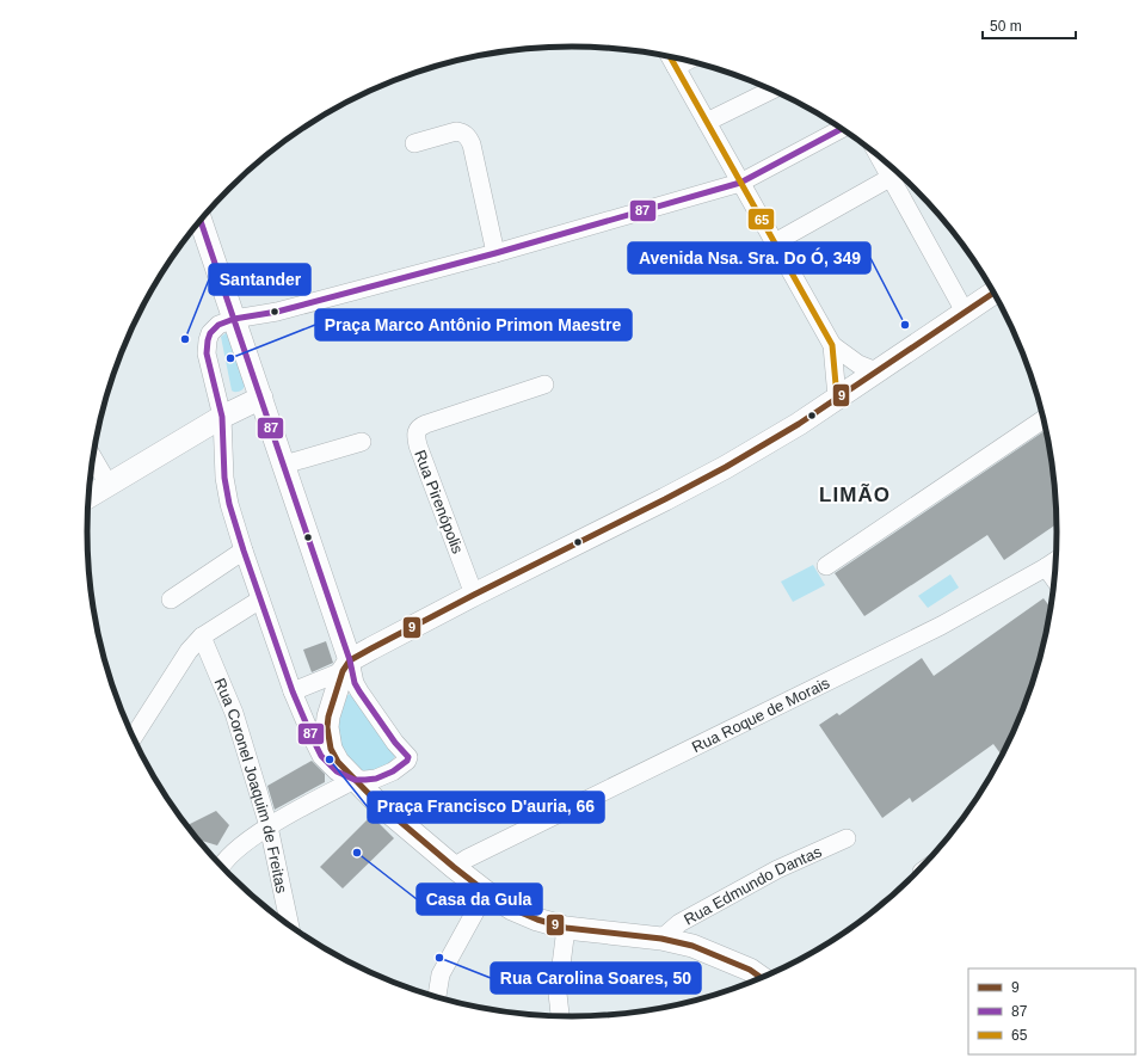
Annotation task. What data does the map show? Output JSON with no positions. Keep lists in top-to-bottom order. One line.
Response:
{"streets":{"street":["Rua Pirenópolis","Rua Roque de Morais","Rua Coronel Joaquim de Freitas","Rua Edmundo Dantas"]},"districts":["LIMÃO"],"places":["Avenida Nsa. Sra. Do Ó, 349","Santander","Praça Marco Antônio Primon Maestre","Praça Francisco D'auria, 66","Casa da Gula","Rua Carolina Soares, 50"],"lines":["transit line 65","transit line 87","transit line 9"],"legend":["9","87","65"],"scale_bar":"50 m"}
